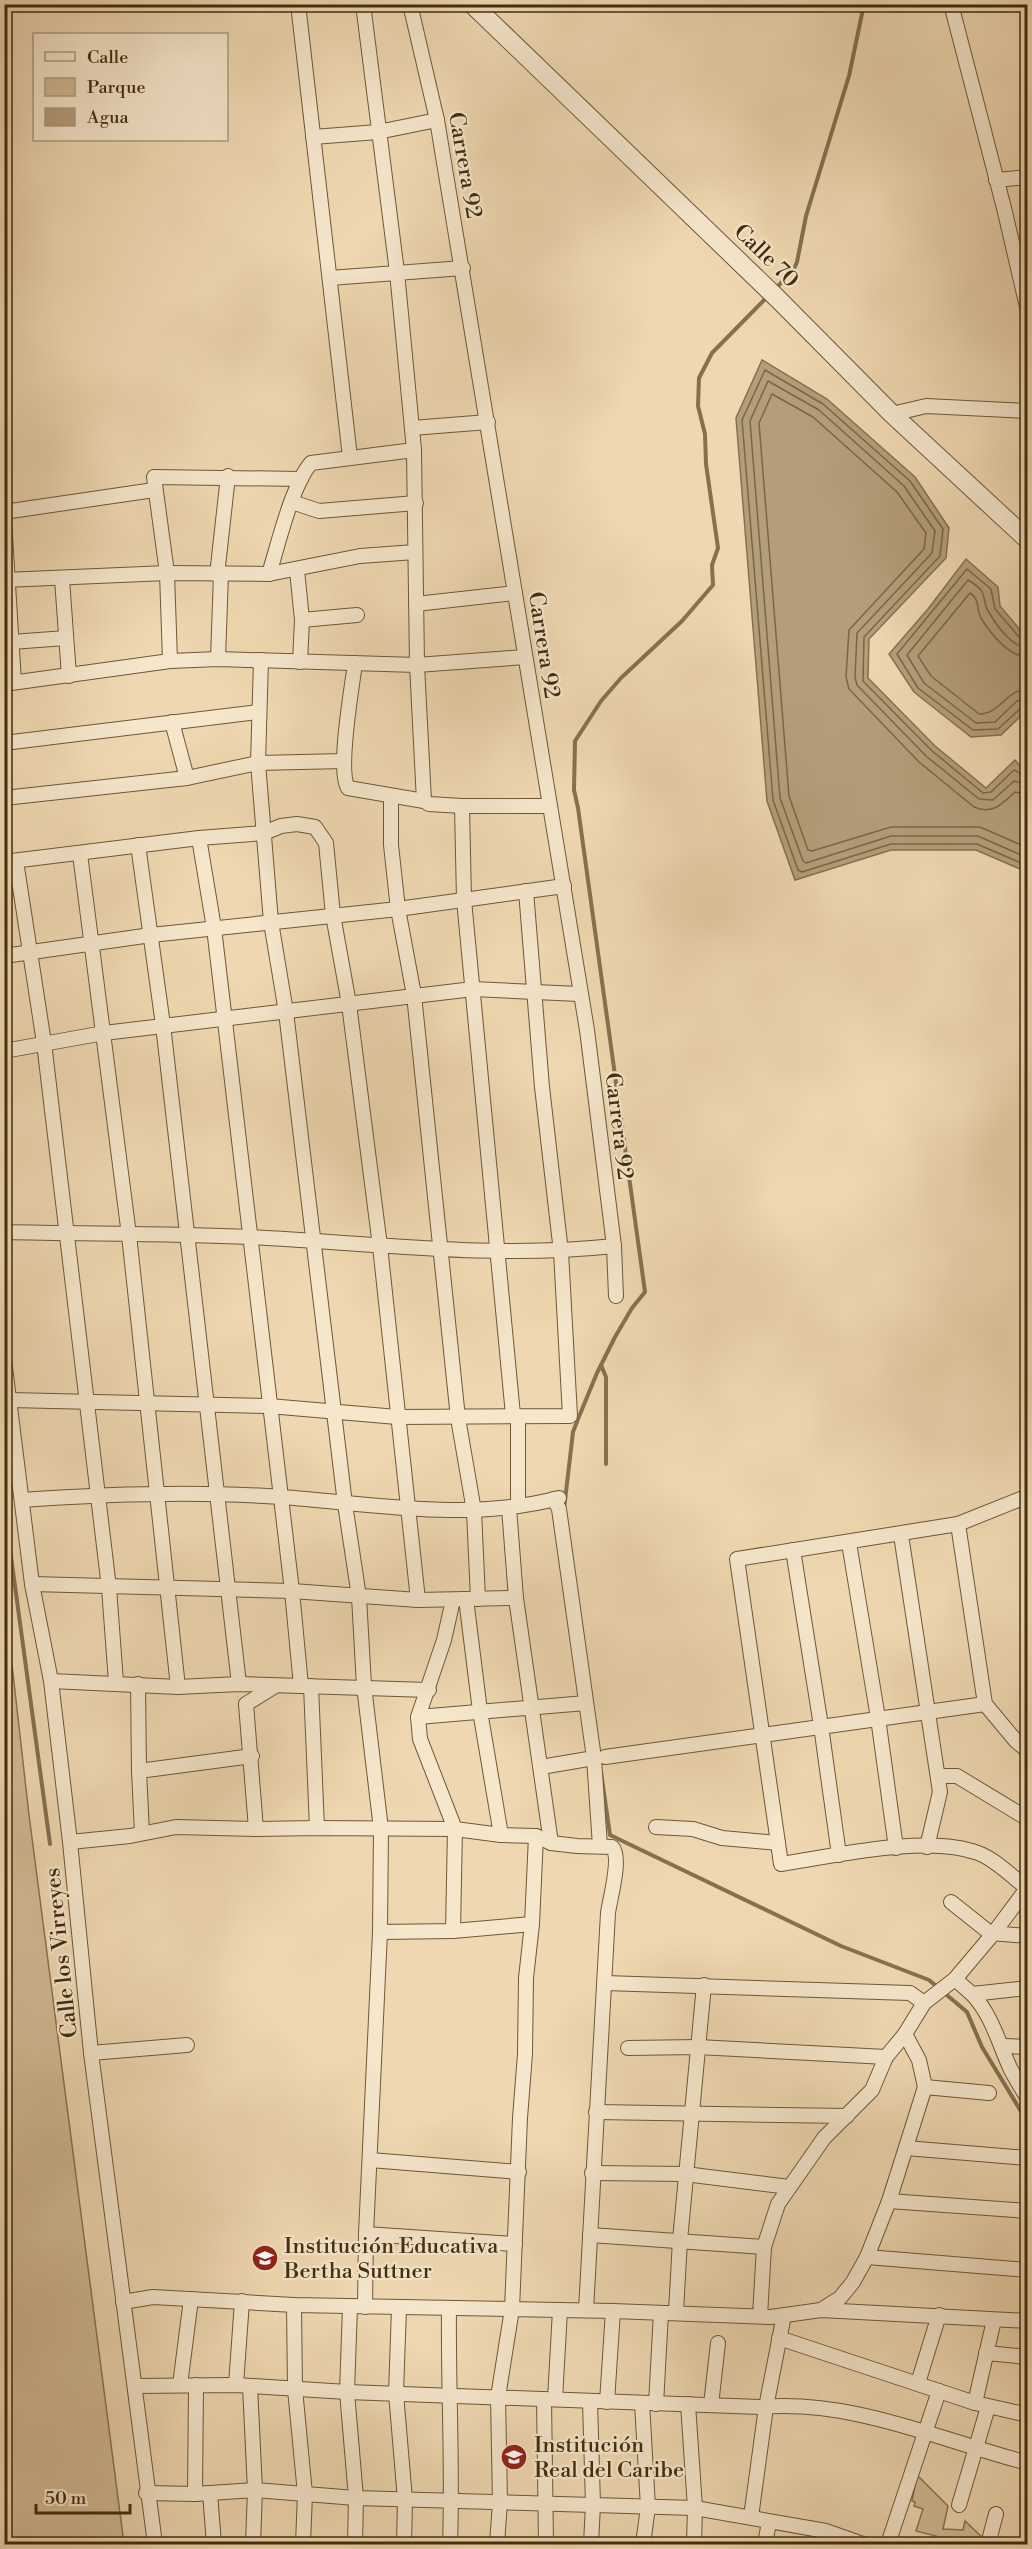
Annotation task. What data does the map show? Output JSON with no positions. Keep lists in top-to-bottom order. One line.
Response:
{"streets":{"street":["Carrera 92","Calle 70","Calle los Virreyes"]},"places":{"school or university":["Institución Educativa Bertha Suttner","Institución Real del Caribe"]},"legend":["Calle","Parque","Agua"],"scale_bar":"50 m"}
